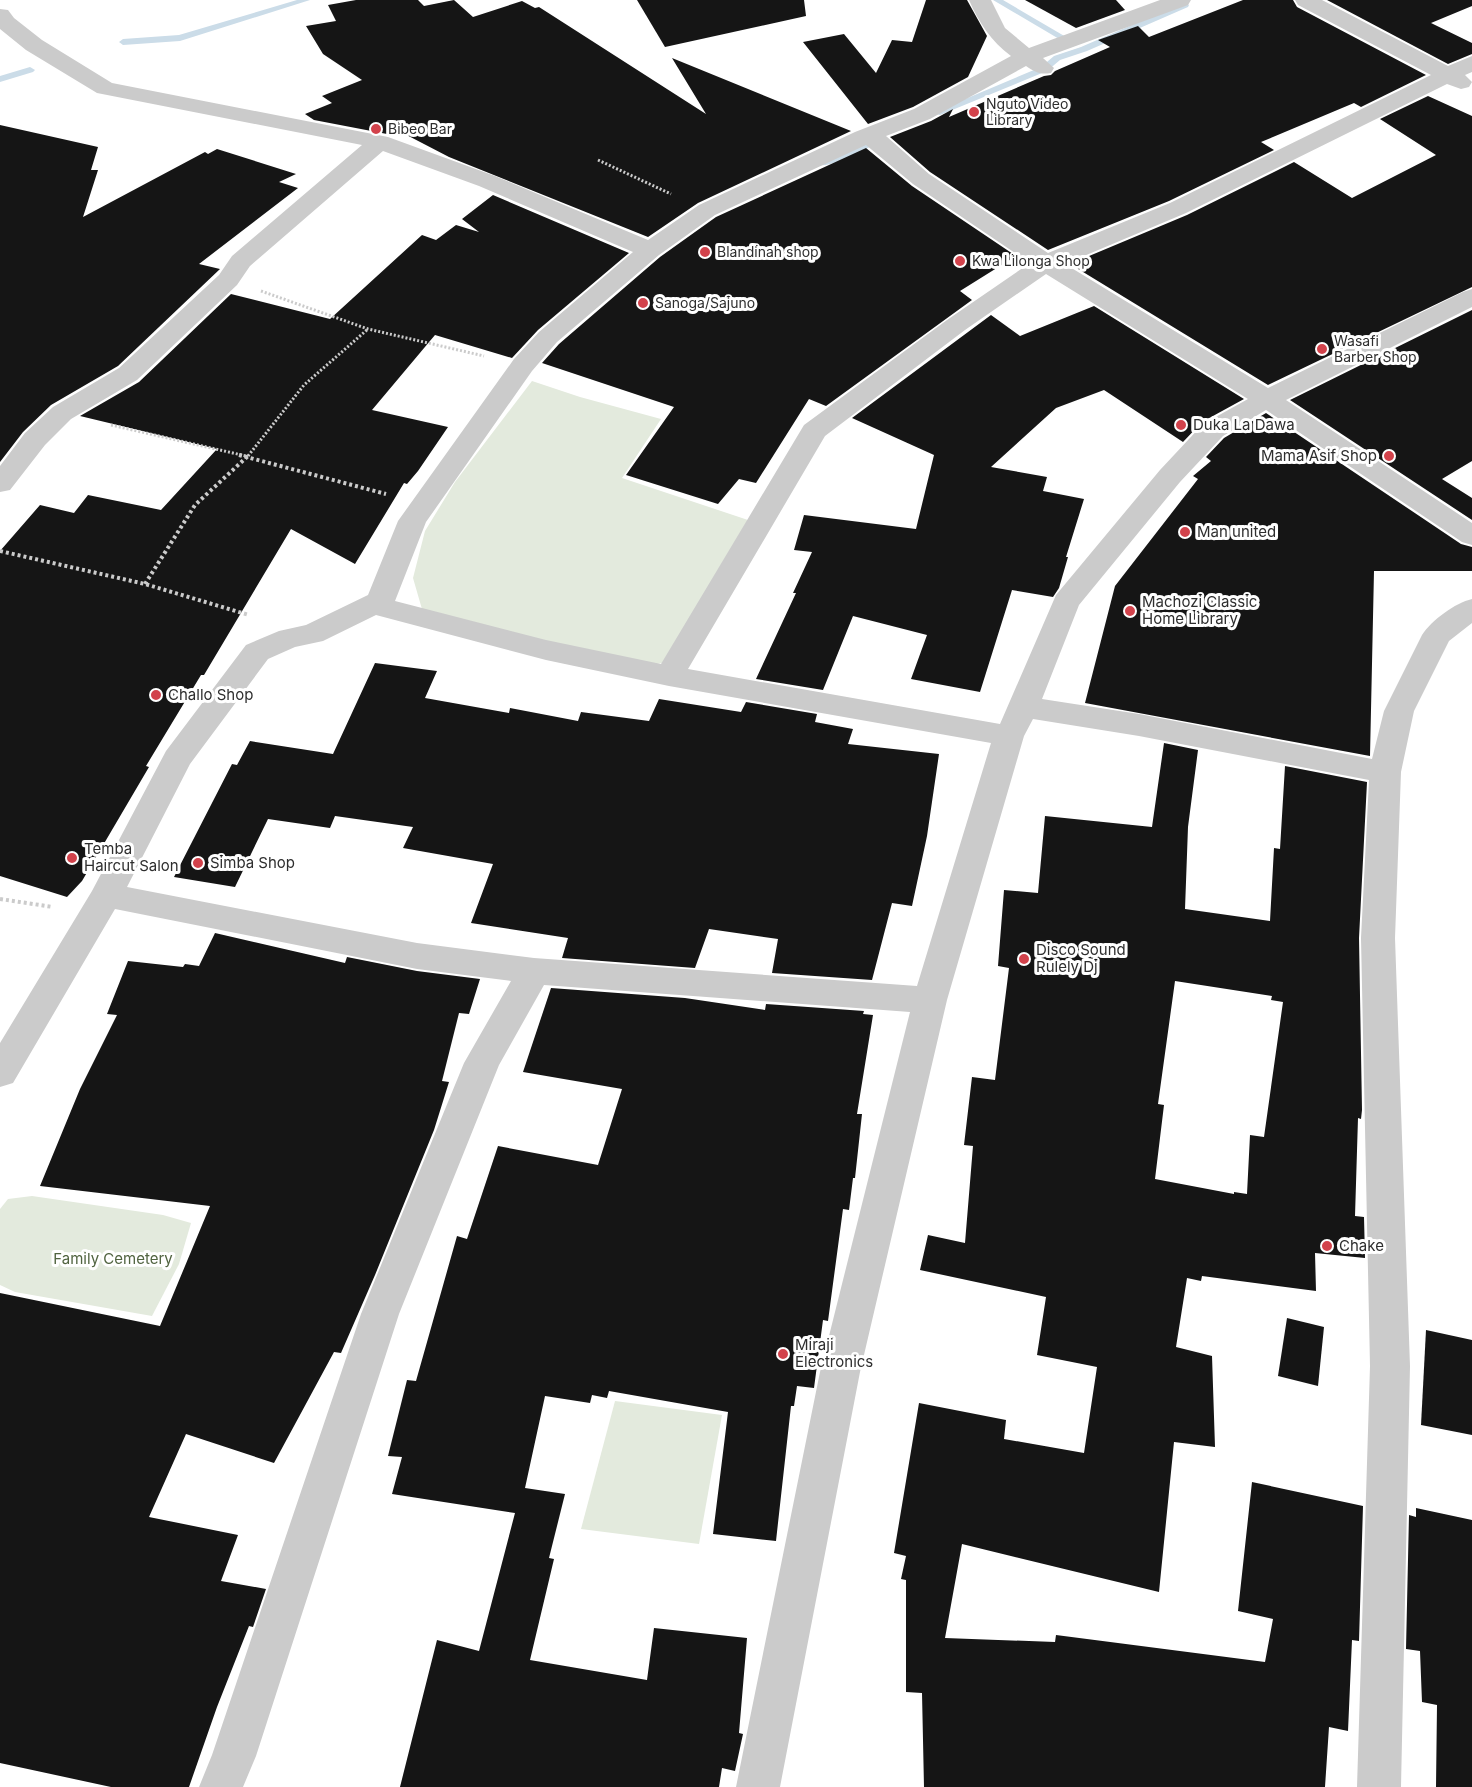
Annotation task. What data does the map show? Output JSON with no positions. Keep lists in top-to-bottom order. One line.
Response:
{"parks":["Family Cemetery"],"places":["Nguto Video Library","Bibeo Bar","Blandinah shop","Kwa Lilonga Shop","Sanoga/Sajuno","Wasafi Barber Shop","Duka La Dawa","Mama Asif Shop","Man united","Machozi Classic Home Library","Challo Shop","Temba Haircut Salon","Simba Shop","Disco Sound Rulely Dj","Chake","Miraji Electronics"]}
